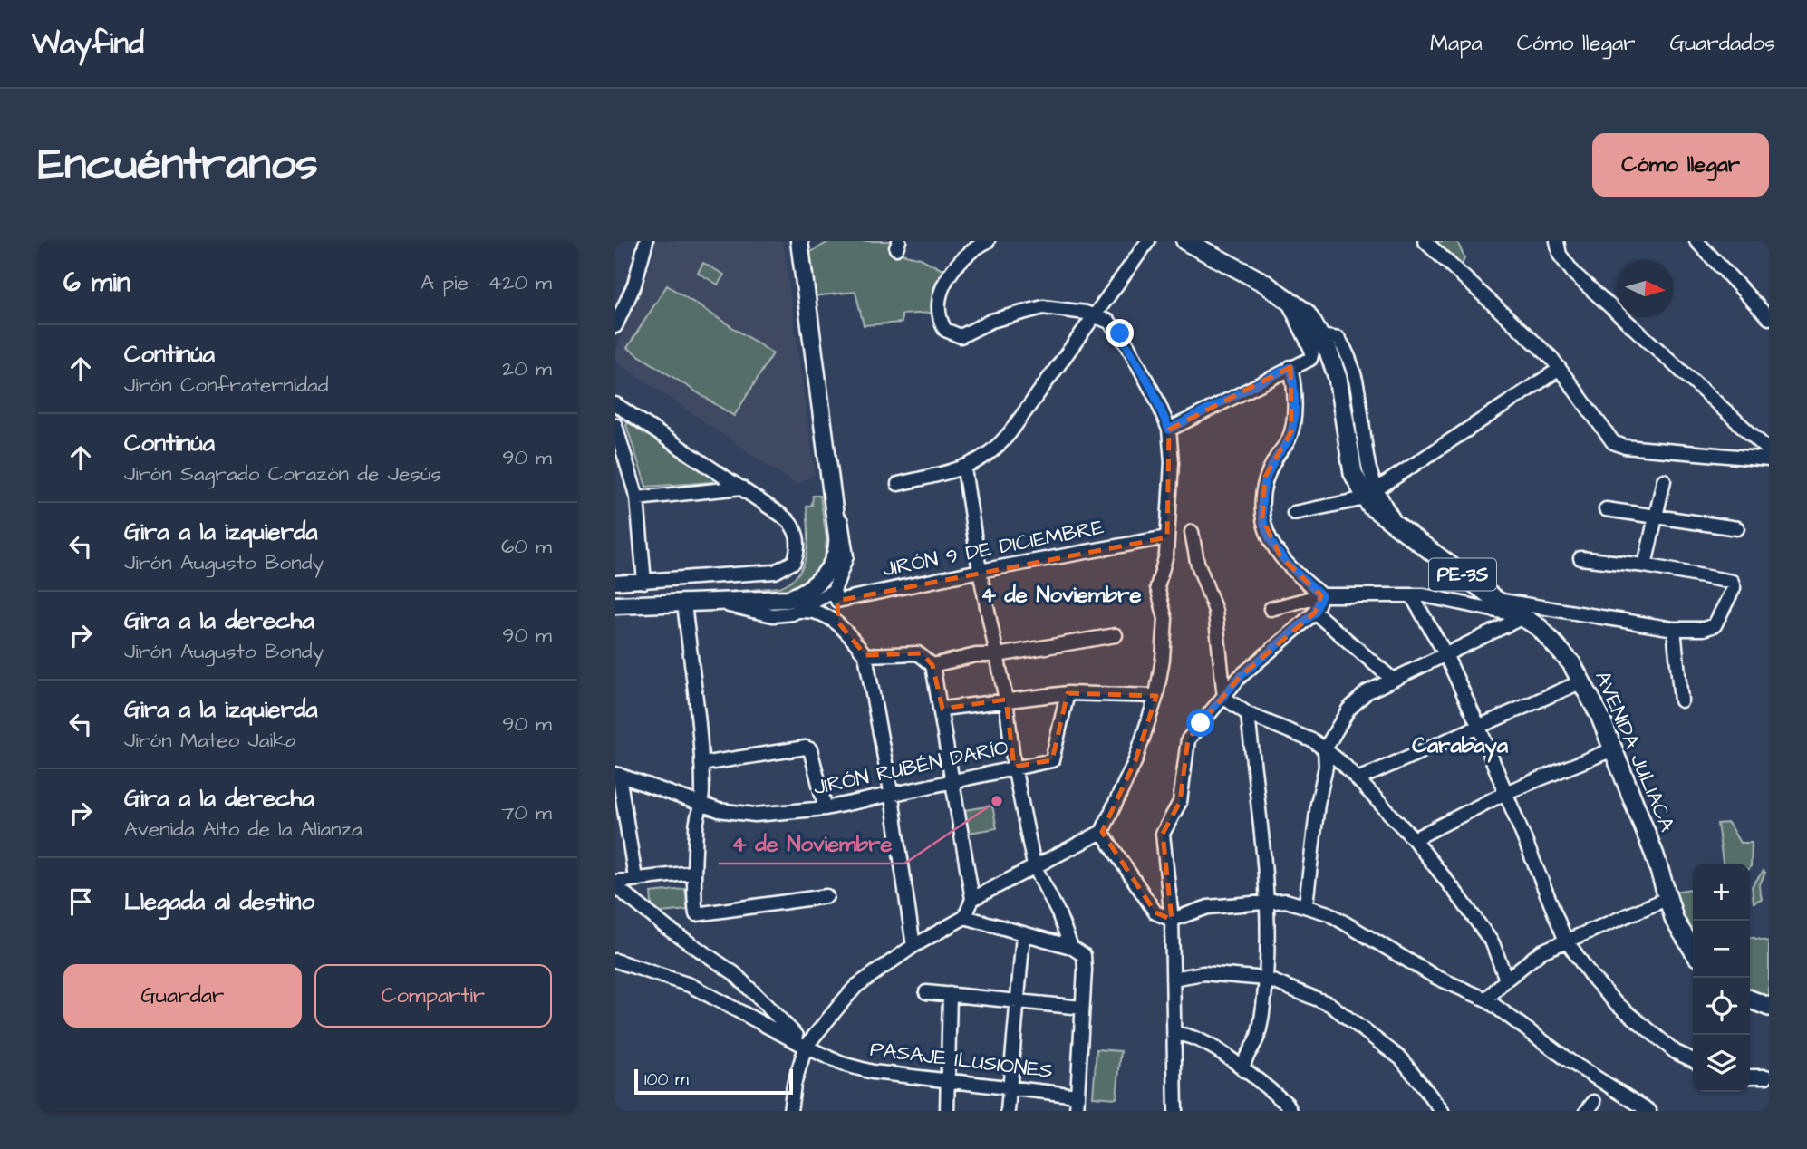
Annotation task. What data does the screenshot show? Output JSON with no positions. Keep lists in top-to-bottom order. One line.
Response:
{"streets":{"highway":["PE-3S","AVENIDA JULIACA"],"street":["JIRÓN 9 DE DICIEMBRE","JIRÓN RUBÉN DARÍO","PASAJE ILUSIONES"]},"districts":["4 de Noviembre","Carabaya"],"places":["4 de Noviembre"],"scale_bar":"100 m","north":"right","page":{"header":"Wayfind","nav":["Mapa","Cómo llegar","Guardados"],"buttons":["Cómo llegar",["Guardar","Compartir"]],"title":"Encuéntranos","heading":["6 min","A pie · 420 m"],"list":[["Continúa","Jirón Confraternidad","20 m"],["Continúa","Jirón Sagrado Corazón de Jesús","90 m"],["Gira a la izquierda","Jirón Augusto Bondy","60 m"],["Gira a la derecha","Jirón Augusto Bondy","90 m"],["Gira a la izquierda","Jirón Mateo Jaika","90 m"],["Gira a la derecha","Avenida Alto de la Alianza","70 m"],"Llegada al destino"],"map_buttons":["+","−"],"scale":"100 m"}}
